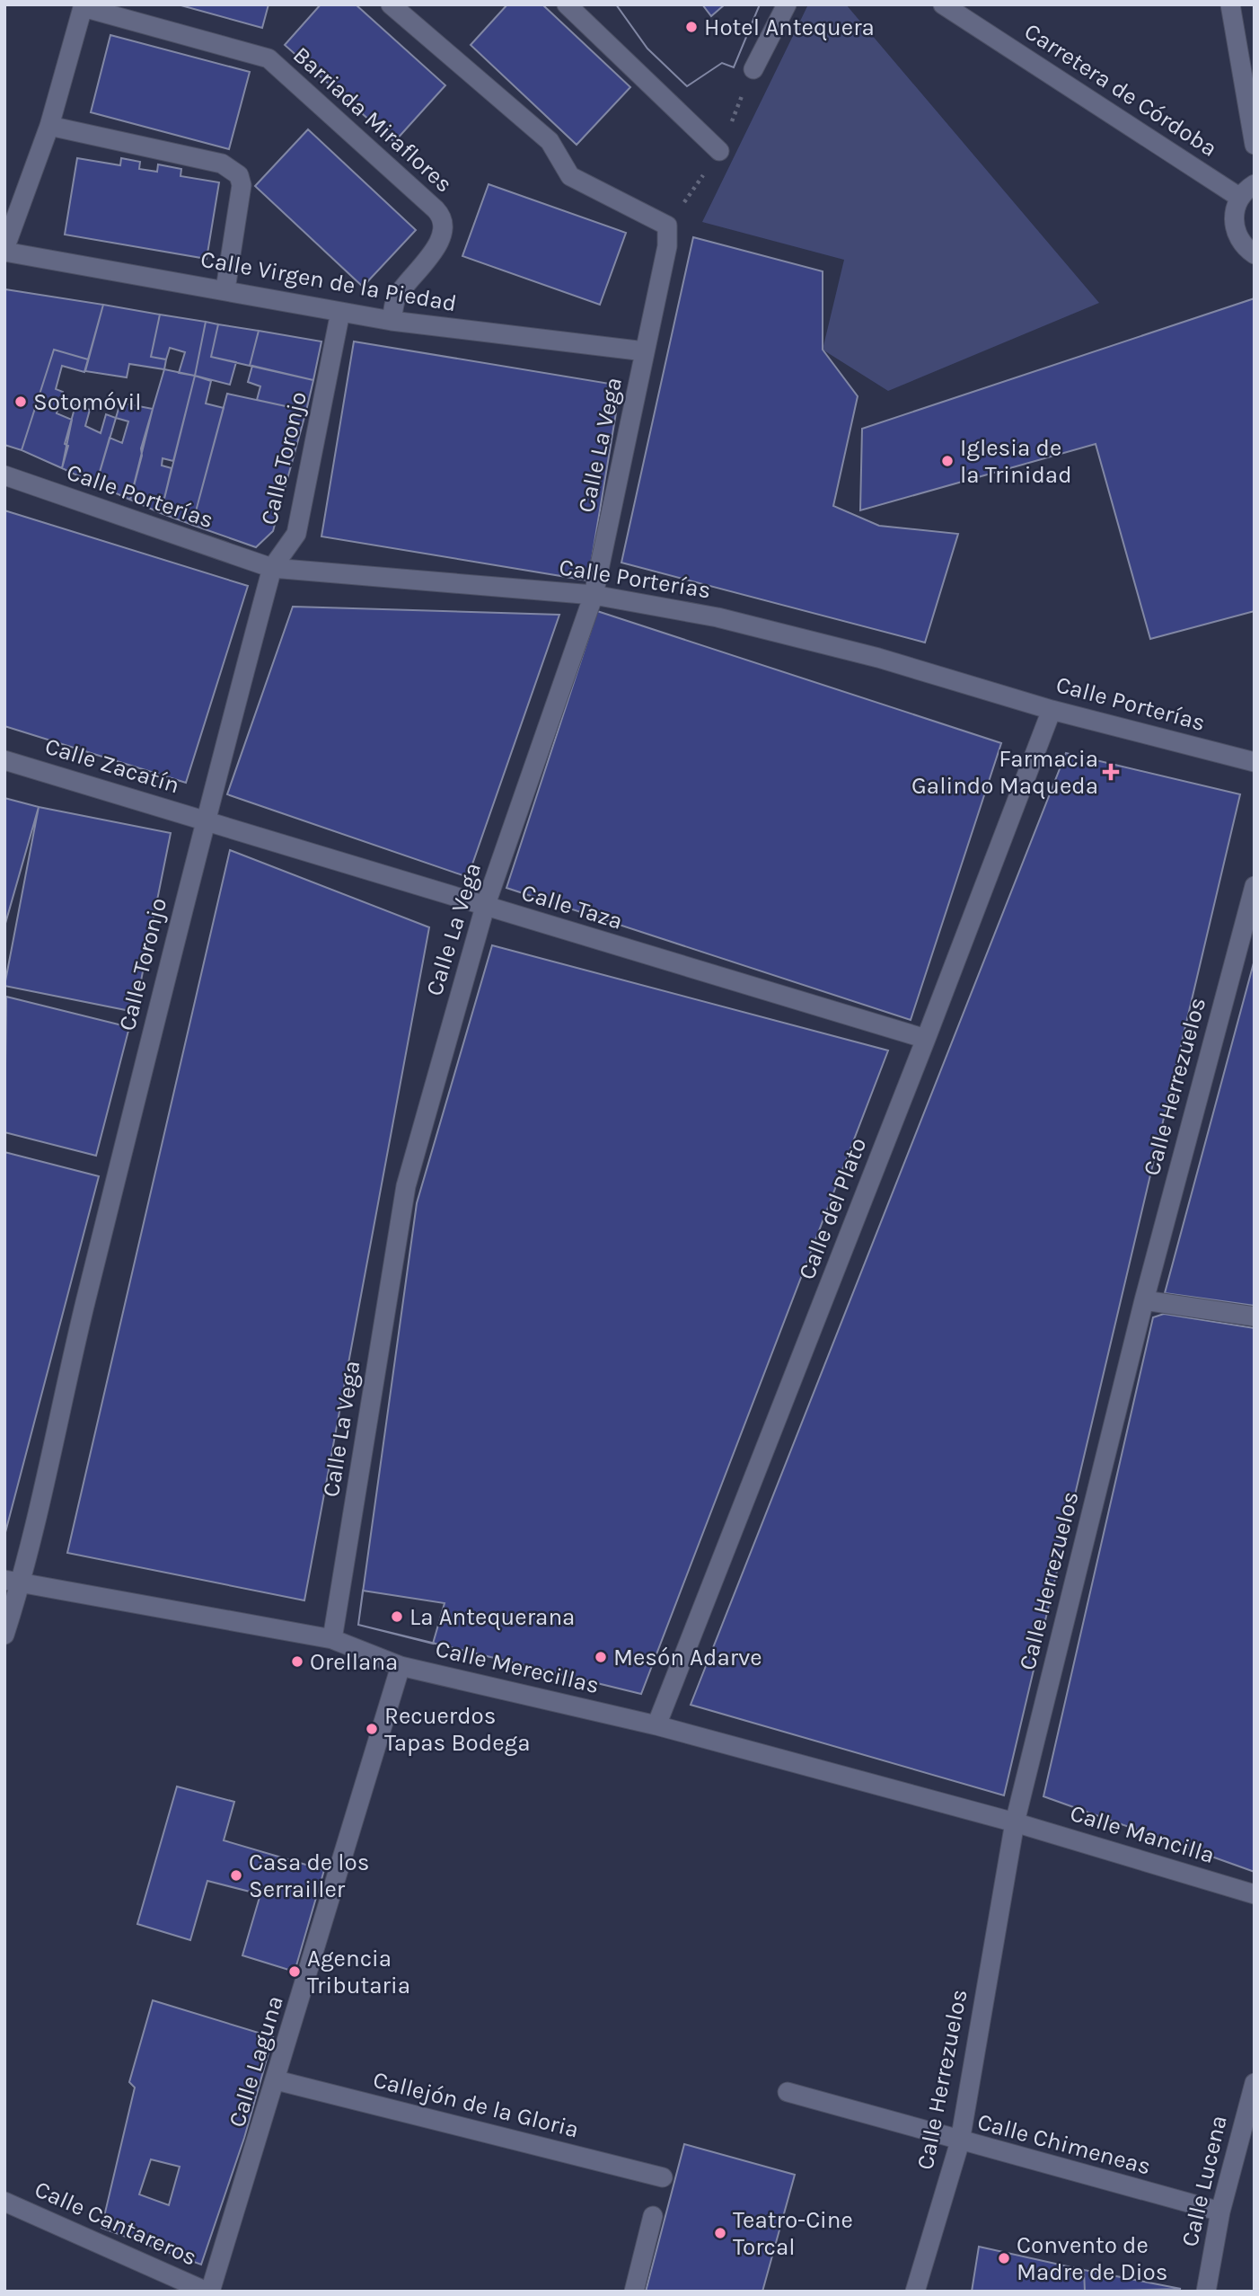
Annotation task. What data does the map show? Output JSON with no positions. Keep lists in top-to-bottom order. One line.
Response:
{"streets":{"street":["Carretera de Córdoba","Barriada Miraflores","Calle Virgen de la Piedad","Calle La Vega","Calle Toronjo","Calle Porterías","Calle Zacatín","Calle Taza","Calle Herrezuelos","Calle del Plato","Calle Merecillas","Calle Mancilla","Calle Laguna","Callejón de la Gloria","Calle Chimeneas","Calle Lucena","Calle Cantareros"]},"crossings":[["Barriada Miraflores","Calle Virgen de la Piedad"],["Calle Virgen de la Piedad","Calle La Vega"],["Calle Virgen de la Piedad","Calle Toronjo"],["Calle La Vega","Calle Porterías"],["Calle La Vega","Calle Taza"],["Calle La Vega","Calle Merecillas"],["Calle Toronjo","Calle Porterías"],["Calle Toronjo","Calle Zacatín"],["Calle Toronjo","Calle Taza"],["Calle Toronjo","Calle Merecillas"],["Calle Porterías","Calle del Plato"],["Calle Zacatín","Calle Taza"],["Calle Taza","Calle del Plato"],["Calle Herrezuelos","Calle Merecillas"],["Calle Herrezuelos","Calle Mancilla"],["Calle Herrezuelos","Calle Chimeneas"],["Calle del Plato","Calle Merecillas"],["Calle Merecillas","Calle Mancilla"],["Calle Merecillas","Calle Laguna"],["Calle Laguna","Callejón de la Gloria"],["Calle Laguna","Calle Cantareros"],["Calle Chimeneas","Calle Lucena"]],"places":{"other":["Hotel Antequera","Sotomóvil","Iglesia de la Trinidad","La Antequerana","Mesón Adarve","Orellana","Recuerdos Tapas Bodega","Casa de los Serrailler","Agencia Tributaria","Teatro-Cine Torcal","Convento de Madre de Dios"],"health":["Farmacia Galindo Maqueda"]}}
